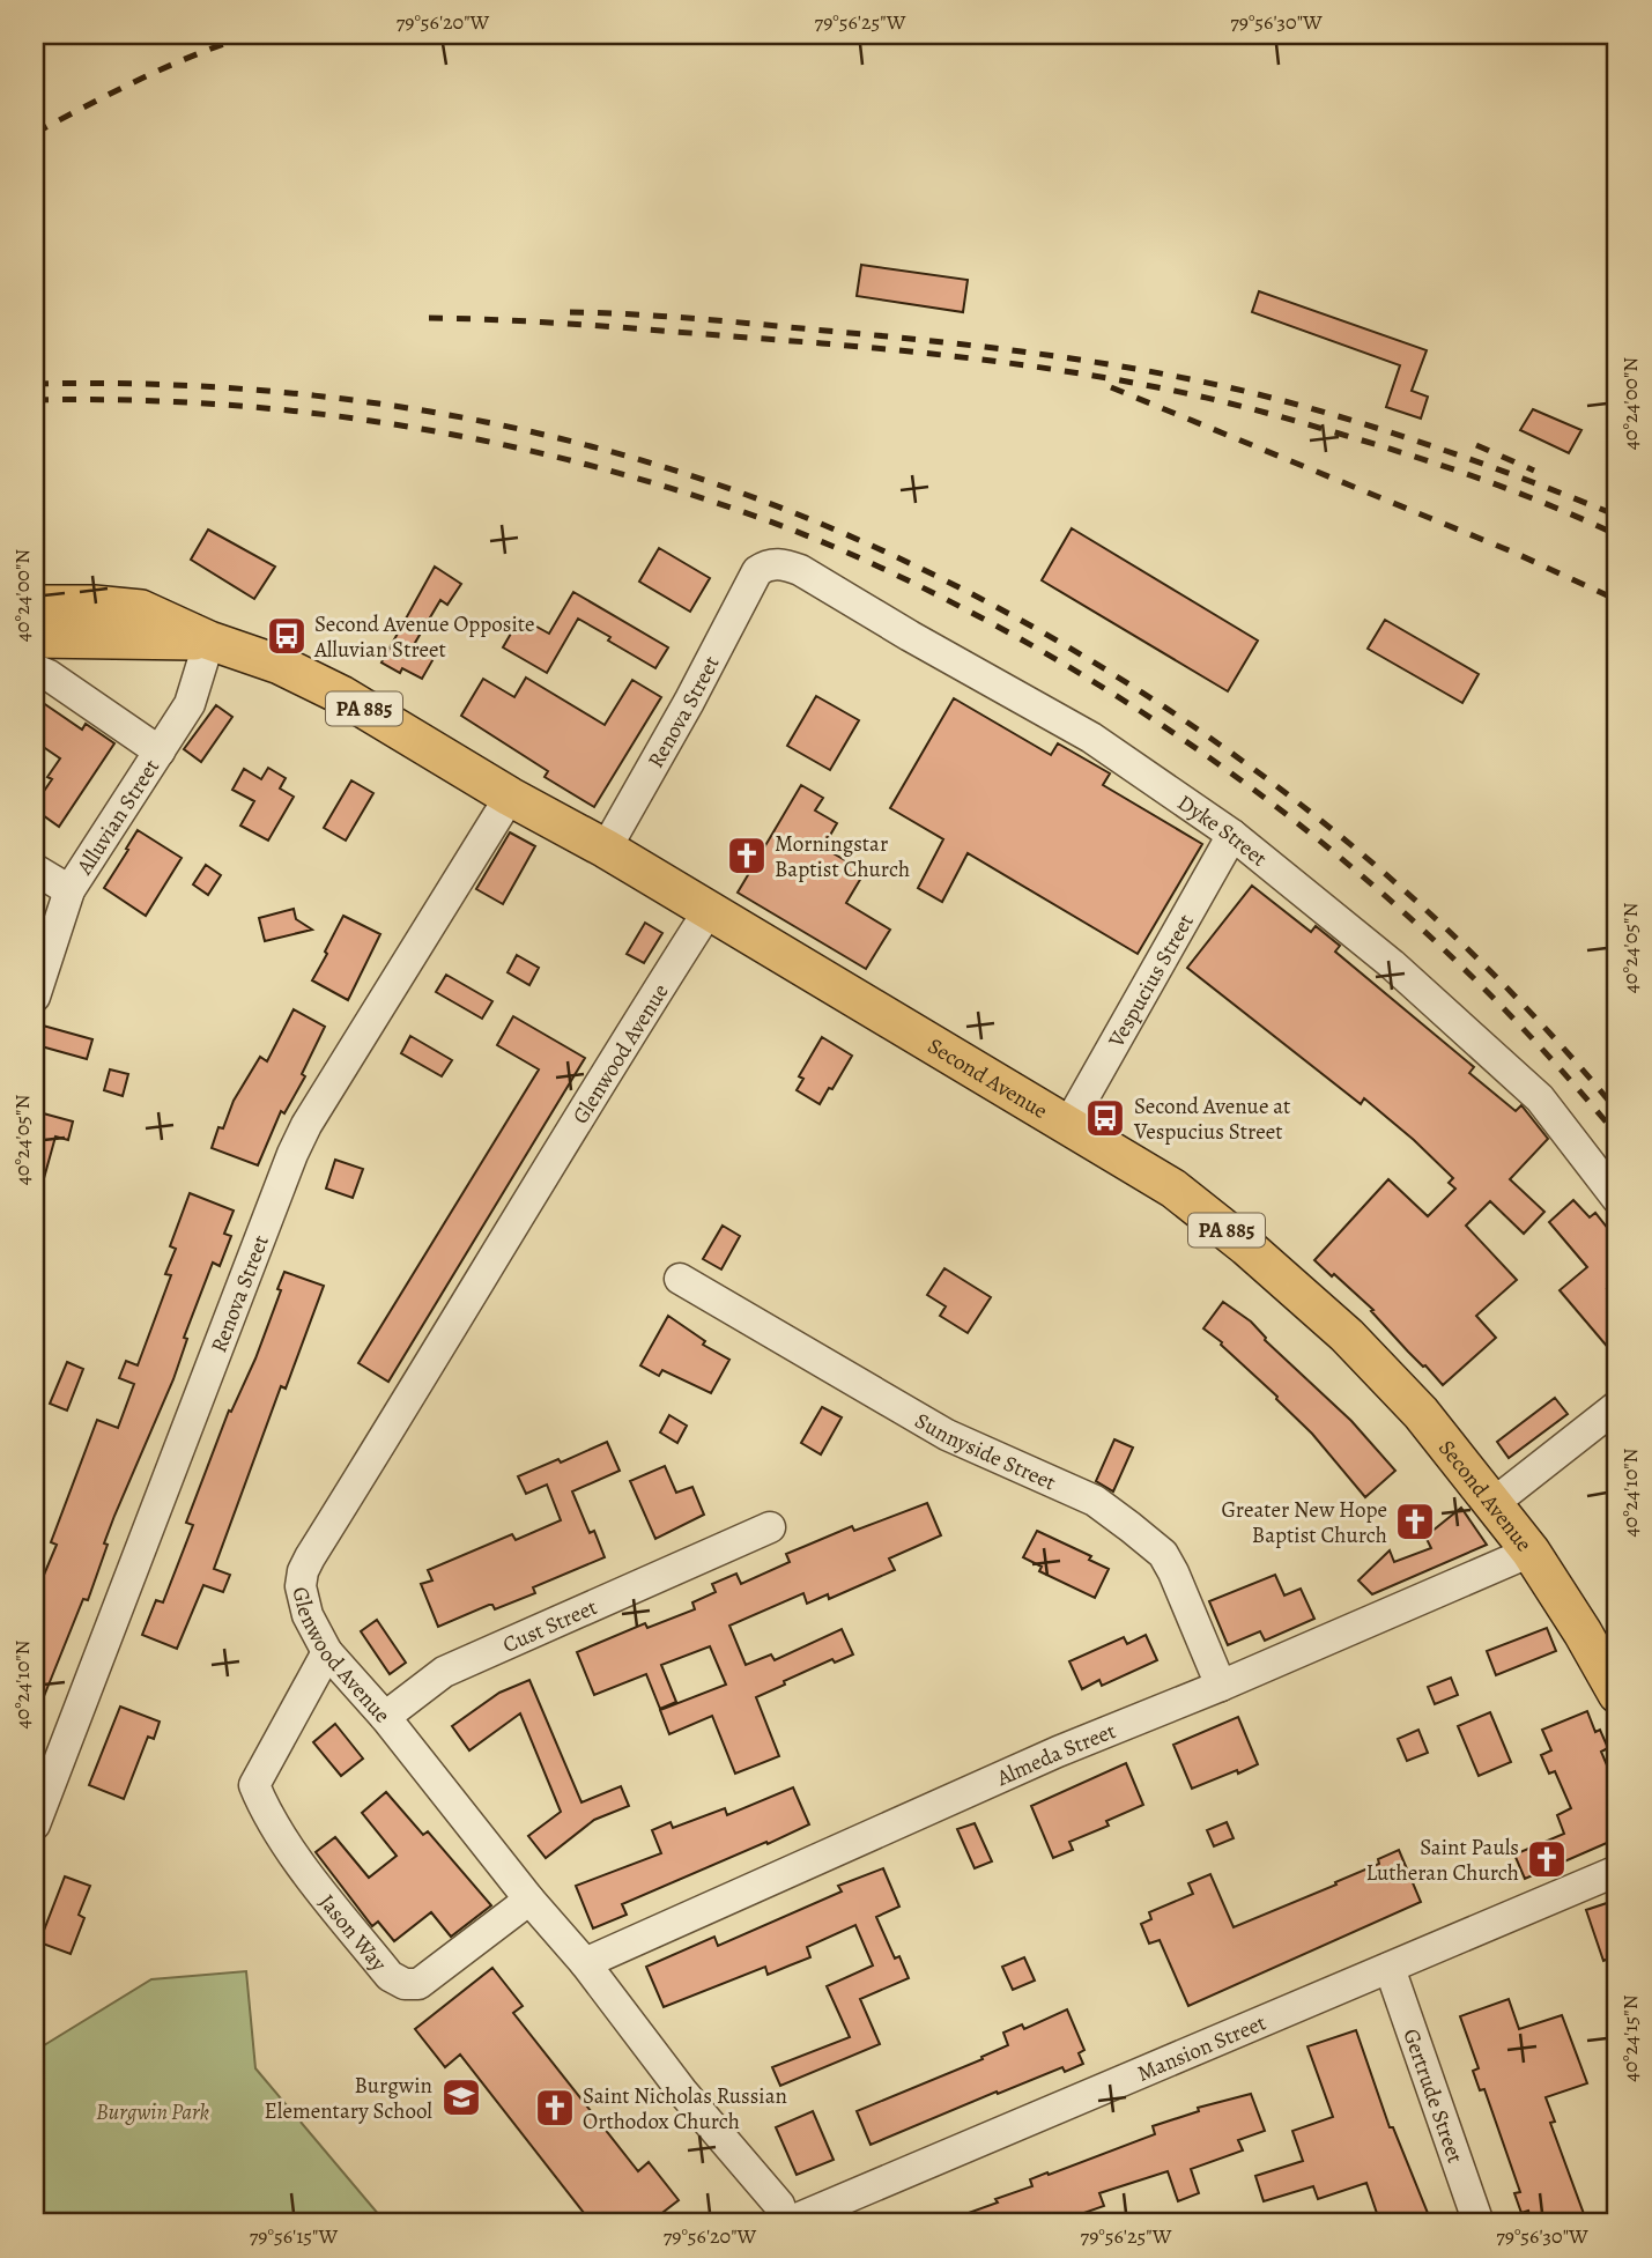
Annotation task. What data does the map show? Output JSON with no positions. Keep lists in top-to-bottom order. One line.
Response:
{"streets":{"main road":["PA 885","Second Avenue"],"street":["Renova Street","Alluvian Street","Dyke Street","Vespucius Street","Glenwood Avenue","Sunnyside Street","Cust Street","Almeda Street","Jason Way","Mansion Street","Gertrude Street"]},"crossings":[["Renova Street","Dyke Street"],["Renova Street","Second Avenue"],["Alluvian Street","Second Avenue"],["Dyke Street","Vespucius Street"],["Vespucius Street","Second Avenue"],["Glenwood Avenue","Second Avenue"],["Glenwood Avenue","Cust Street"],["Glenwood Avenue","Almeda Street"],["Glenwood Avenue","Jason Way"],["Glenwood Avenue","Mansion Street"],["Second Avenue","Almeda Street"],["Sunnyside Street","Almeda Street"],["Mansion Street","Gertrude Street"]],"parks":["Burgwin Park"],"places":{"bus stop":["Second Avenue Opposite Alluvian Street","Second Avenue at Vespucius Street"],"church":["Morningstar Baptist Church","Greater New Hope Baptist Church","Saint Pauls Lutheran Church","Saint Nicholas Russian Orthodox Church"],"school or university":["Burgwin Elementary School"]},"coordinates":["79°56'20\"W","79°56'25\"W","79°56'30\"W","40°24'00\"N","40°24'05\"N","40°24'10\"N","40°24'15\"N","79°56'15\"W"]}
